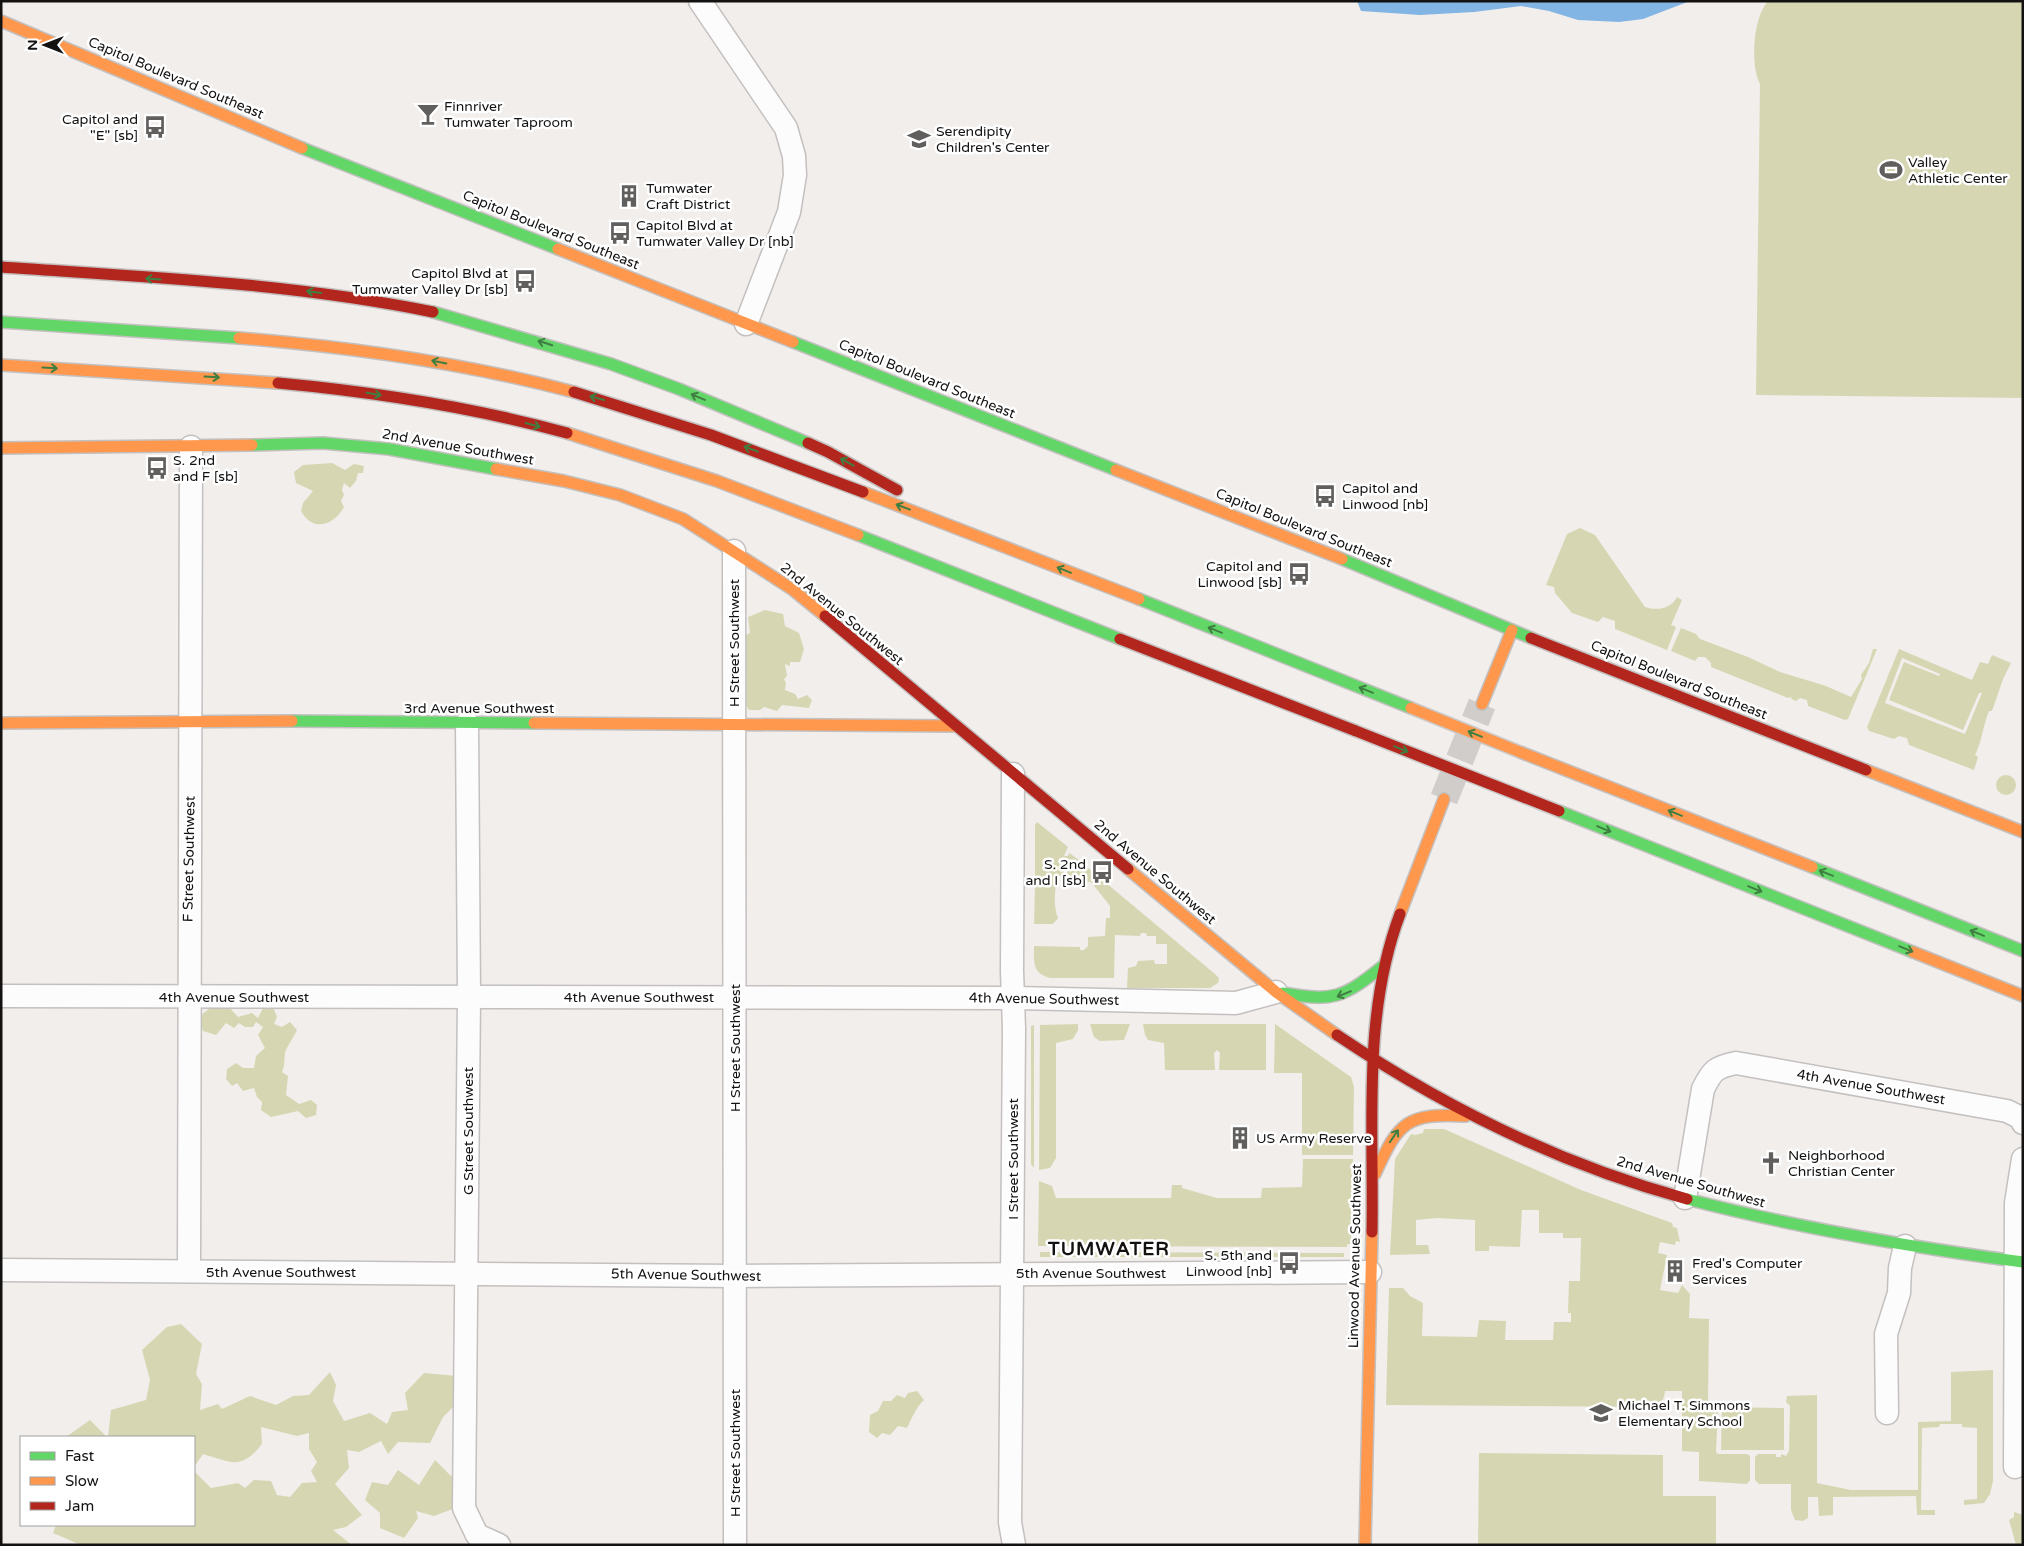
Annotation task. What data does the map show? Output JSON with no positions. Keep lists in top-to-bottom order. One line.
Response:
{"streets":{"main road":["Capitol Boulevard Southeast","2nd Avenue Southwest","3rd Avenue Southwest","Linwood Avenue Southwest"],"street":["H Street Southwest","F Street Southwest","4th Avenue Southwest","G Street Southwest","I Street Southwest","5th Avenue Southwest"]},"crossings":[["2nd Avenue Southwest","H Street Southwest"],["2nd Avenue Southwest","3rd Avenue Southwest"],["2nd Avenue Southwest","F Street Southwest"],["2nd Avenue Southwest","4th Avenue Southwest"],["2nd Avenue Southwest","I Street Southwest"],["2nd Avenue Southwest","Linwood Avenue Southwest"],["H Street Southwest","3rd Avenue Southwest"],["H Street Southwest","4th Avenue Southwest"],["H Street Southwest","5th Avenue Southwest"],["3rd Avenue Southwest","F Street Southwest"],["3rd Avenue Southwest","G Street Southwest"],["F Street Southwest","4th Avenue Southwest"],["F Street Southwest","5th Avenue Southwest"],["4th Avenue Southwest","G Street Southwest"],["4th Avenue Southwest","I Street Southwest"],["G Street Southwest","5th Avenue Southwest"],["I Street Southwest","5th Avenue Southwest"],["Linwood Avenue Southwest","5th Avenue Southwest"]],"districts":["TUMWATER"],"places":{"bar":["Finnriver Tumwater Taproom"],"bus stop":["Capitol and \"E\" [sb]","Capitol Blvd at Tumwater Valley Dr [nb]","Capitol Blvd at Tumwater Valley Dr [sb]","S. 2nd and F [sb]","Capitol and Linwood [nb]","Capitol and Linwood [sb]","S. 2nd and I [sb]","S. 5th and Linwood [nb]"],"school or university":["Serendipity Children's Center","Michael T. Simmons Elementary School"],"sports":["Valley Athletic Center"],"building":["Tumwater Craft District","US Army Reserve","Fred's Computer Services"],"church":["Neighborhood Christian Center"]},"legend":["Fast","Slow","Jam"],"north":"left"}
